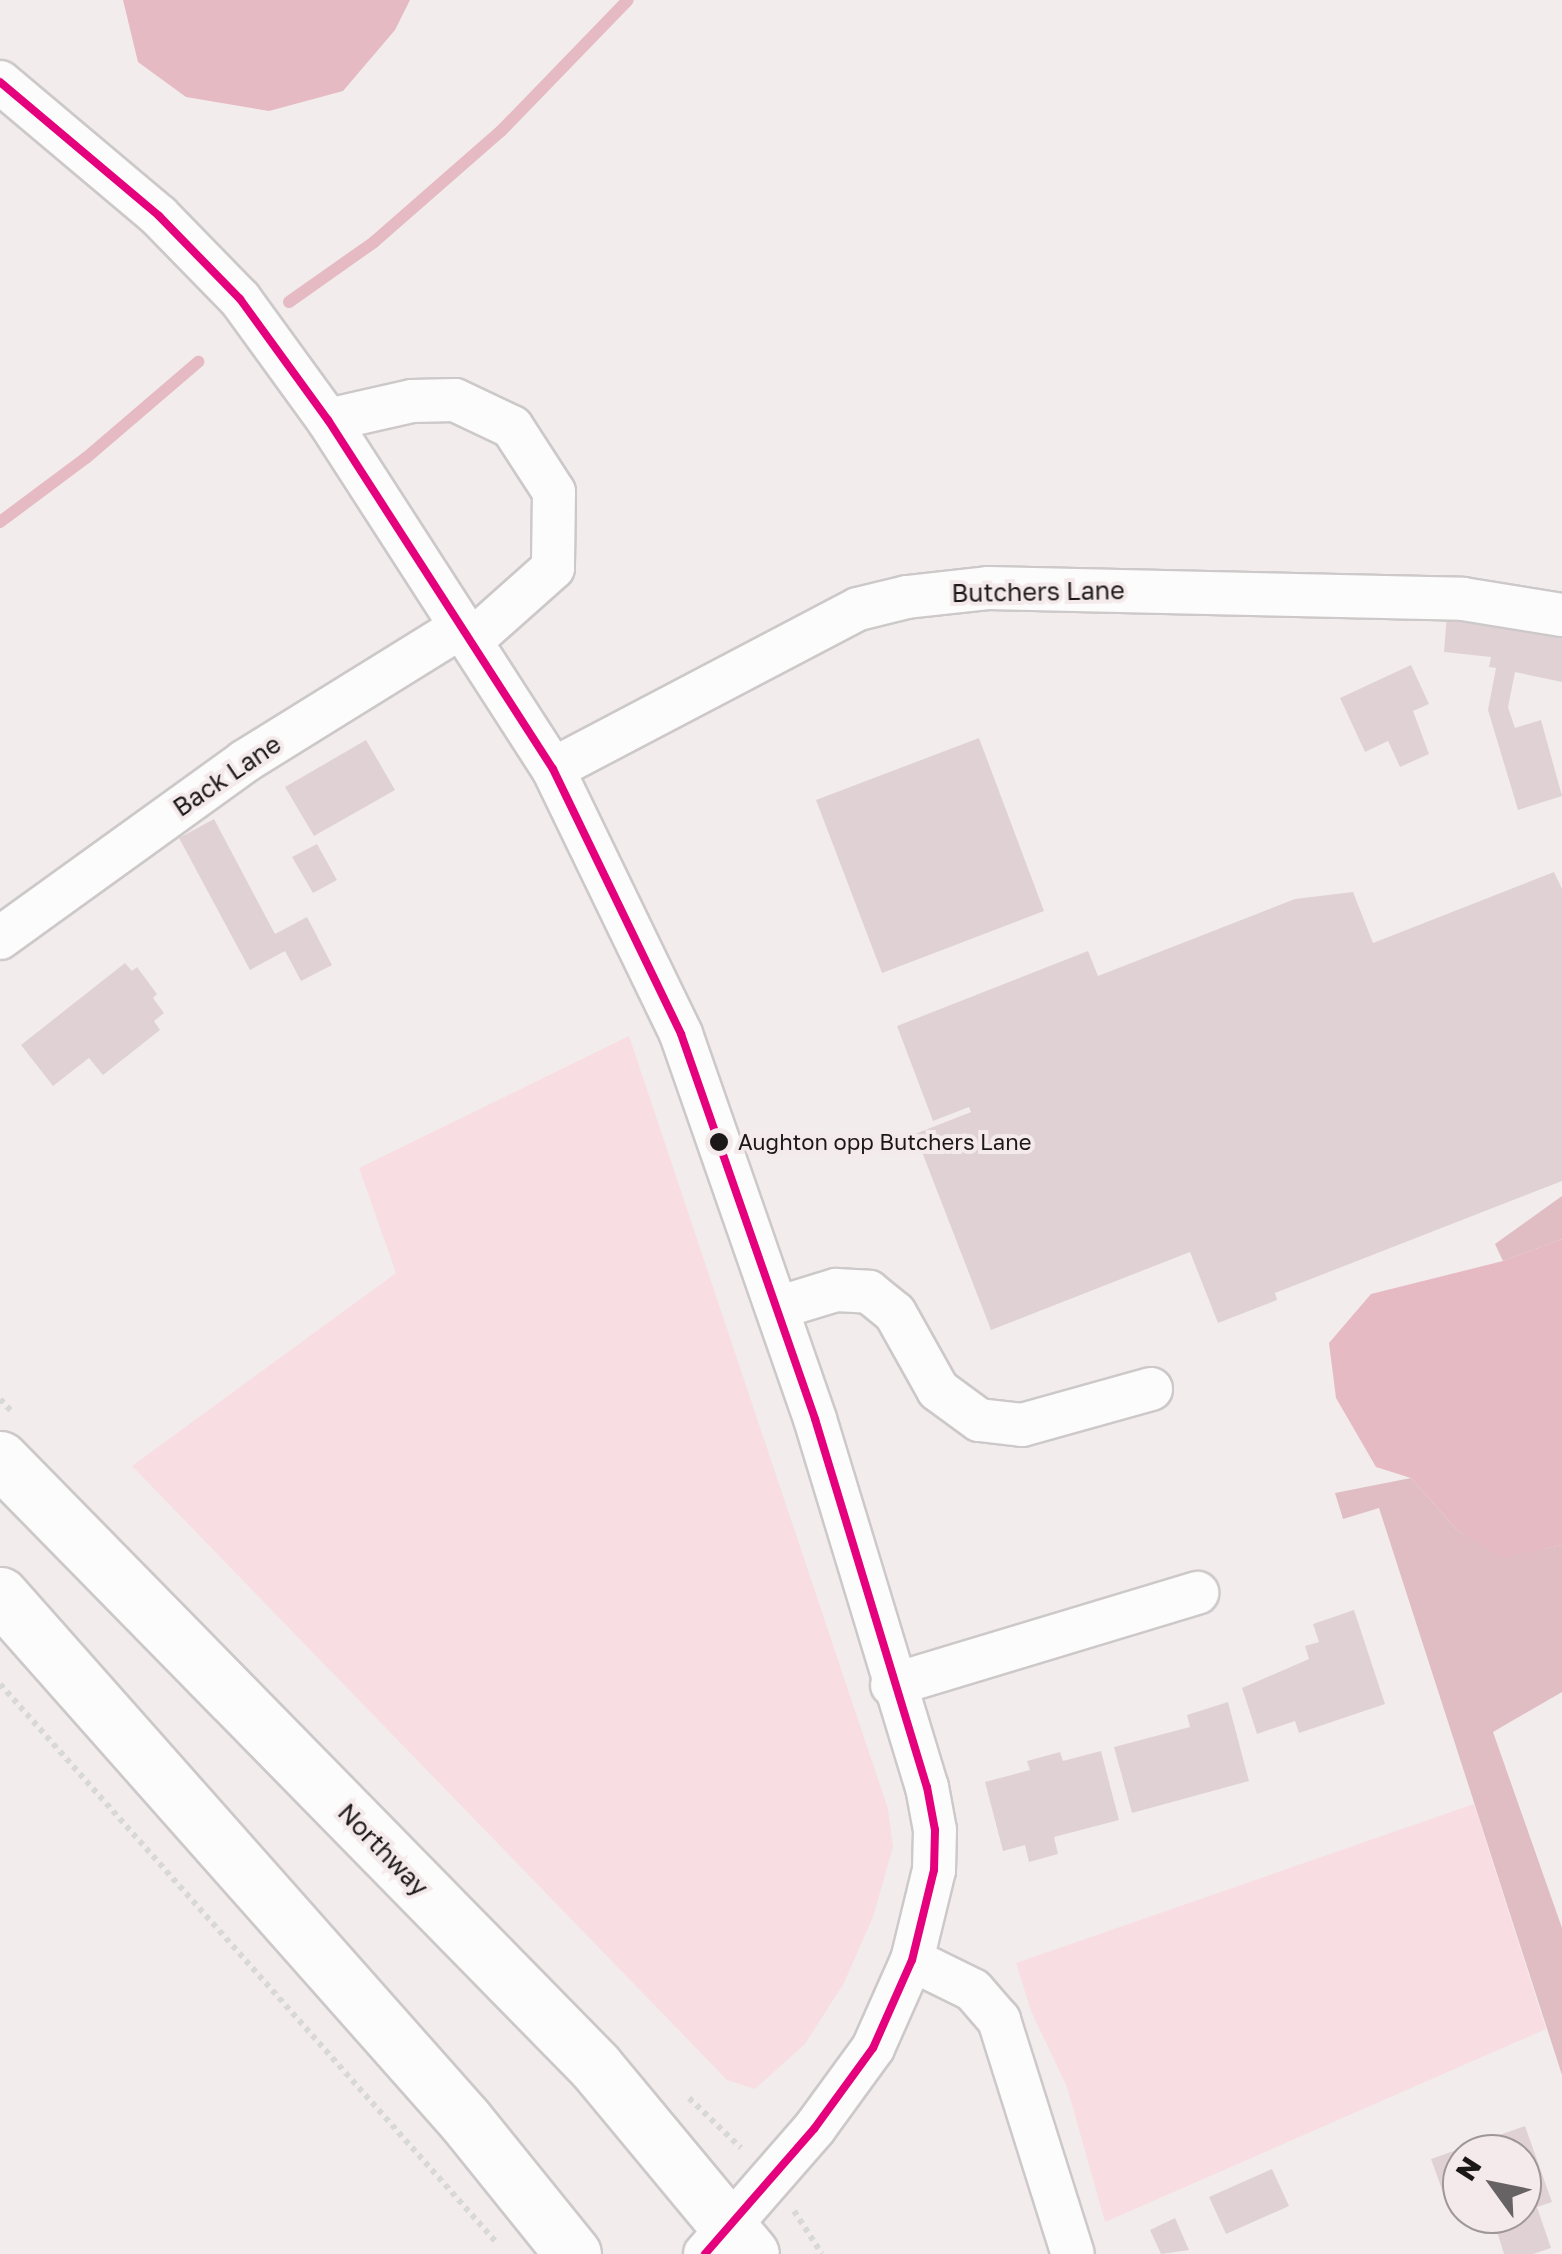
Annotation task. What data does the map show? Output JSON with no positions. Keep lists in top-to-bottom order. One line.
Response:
{"streets":{"highway":["Northway"],"street":["Butchers Lane","Back Lane"]},"places":["Aughton opp Butchers Lane"],"north":"top left"}
